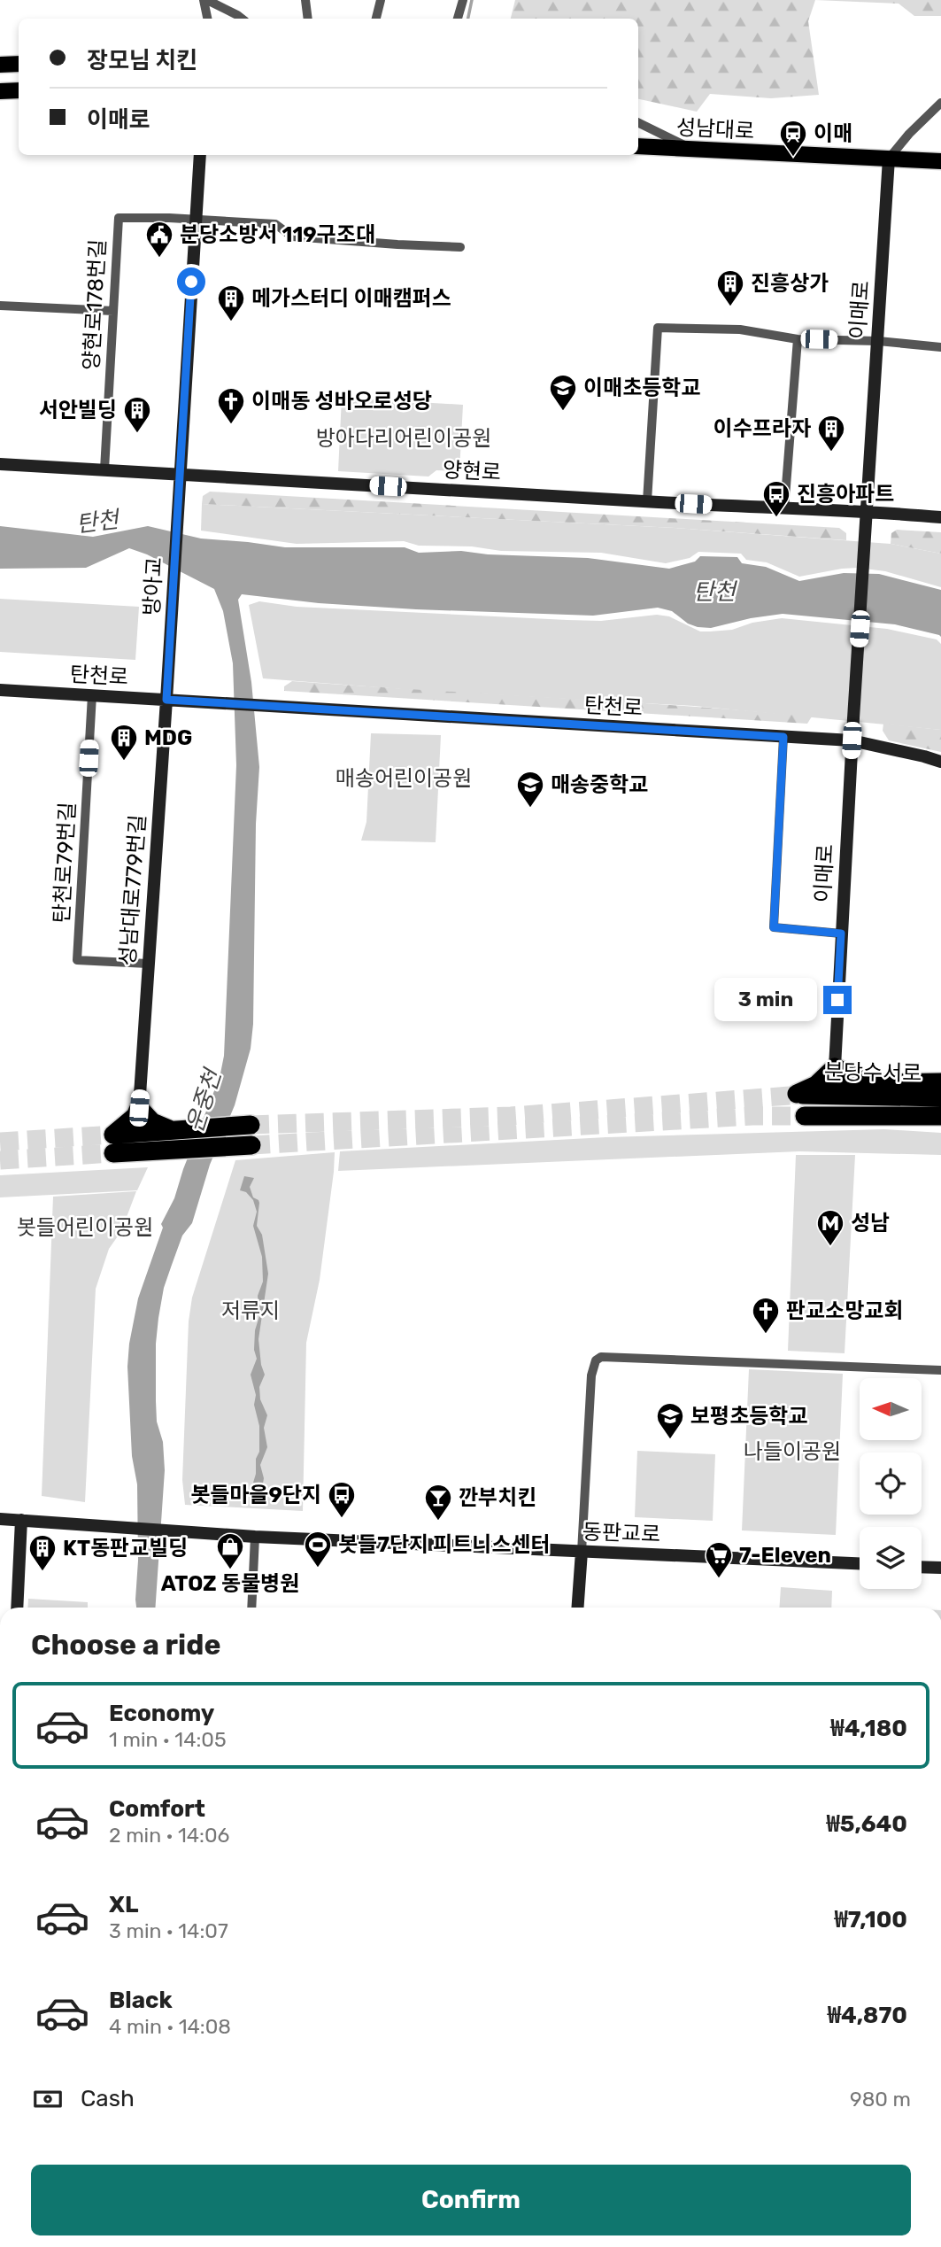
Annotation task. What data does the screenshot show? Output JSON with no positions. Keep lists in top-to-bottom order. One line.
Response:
{"streets":{"highway":["분당수서로"],"main road":["성남대로","이매로","양현로","방아교","탄천로","성남대로779번길","동판교로"],"street":["양현로178번길","탄천로79번길"]},"crossings":[["성남대로","이매로"],["양현로178번길","양현로"],["이매로","양현로"],["이매로","탄천로"],["양현로","방아교"],["방아교","성남대로779번길"],["탄천로","탄천로79번길"],["탄천로","성남대로779번길"],["탄천로79번길","성남대로779번길"]],"water":["탄천","운중천"],"parks":["방아다리어린이공원","매송어린이공원","봇들어린이공원","저류지","나들이공원"],"places":{"station":["이매"],"public building":["분당소방서 119구조대"],"building":["진흥상가","메가스터디 이매캠퍼스","서안빌딩","이수프라자","MDG","KT동판교빌딩"],"school or university":["이매초등학교","매송중학교","보평초등학교"],"church":["이매동 성바오로성당","판교소망교회"],"bus stop":["진흥아파트","봇들마을9단지"],"metro station":["성남"],"bar":["깐부치킨"],"sports":["봇들7단지 피트니스센터"],"shop":["ATOZ 동물병원"],"supermarket":["7-Eleven"]},"north":"left","page":{"banner":["장모님 치킨","이매로"],"bubble":"3 min","heading":"Choose a ride","list":[{"name":"Economy","note":"1 min · 14:05","value":"₩4,180"},{"name":"Comfort","note":"2 min · 14:06","value":"₩5,640"},{"name":"XL","note":"3 min · 14:07","value":"₩7,100"},{"name":"Black","note":"4 min · 14:08","value":"₩4,870"}],"pay":["Cash","980 m"],"buttons":"Confirm"}}
